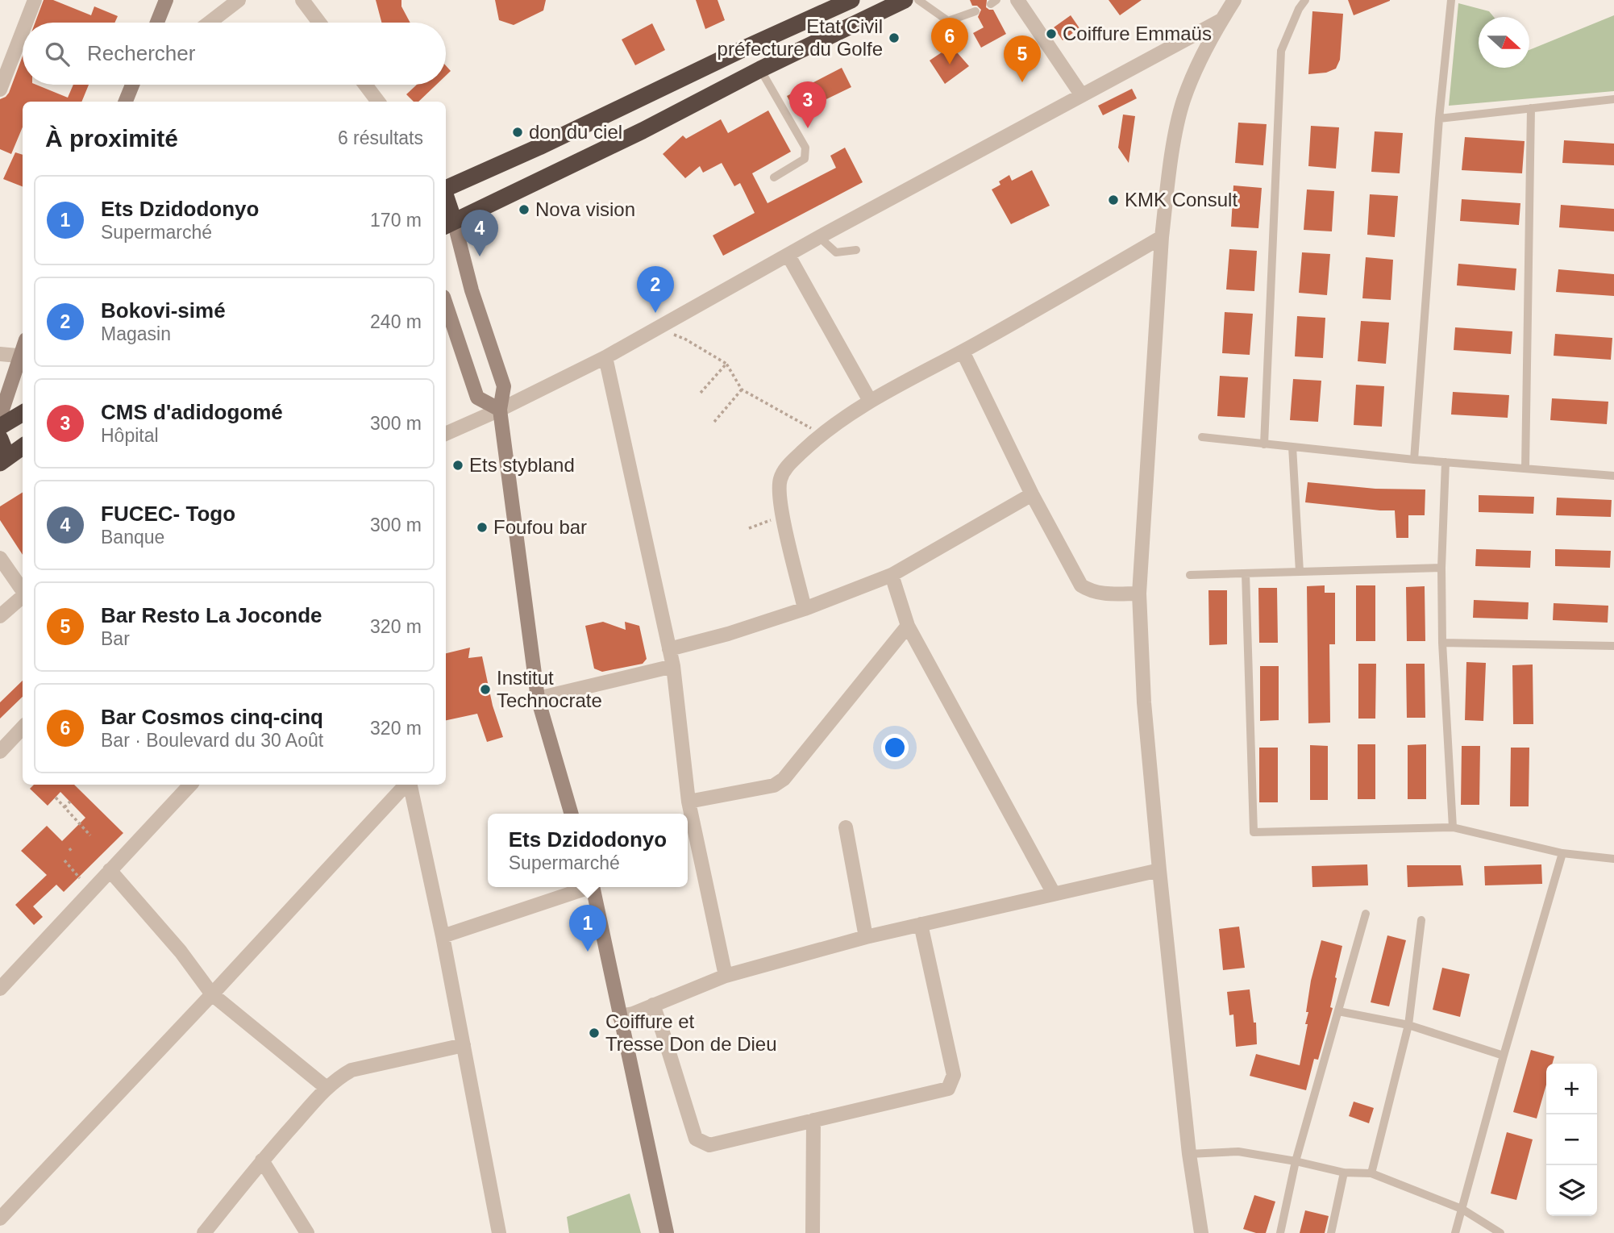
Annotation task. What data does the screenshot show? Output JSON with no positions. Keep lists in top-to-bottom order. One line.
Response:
{"places":["Coiffure Emmaüs","Etat Civil préfecture du Golfe","don du ciel","KMK Consult","Nova vision","Ets stybland","Foufou bar","Institut Technocrate","Coiffure et Tresse Don de Dieu"],"north":"right","page":{"pins":["6","5","3","4","2","1"],"search":"Rechercher","heading":["À proximité","6 résultats"],"list":[{"mark":"1","name":"Ets Dzidodonyo","note":"Supermarché","value":"170 m"},{"mark":"2","name":"Bokovi-simé","note":"Magasin","value":"240 m"},{"mark":"3","name":"CMS d'adidogomé","note":"Hôpital","value":"300 m"},{"mark":"4","name":"FUCEC- Togo","note":"Banque","value":"300 m"},{"mark":"5","name":"Bar Resto La Joconde","note":"Bar","value":"320 m"},{"mark":"6","name":"Bar Cosmos cinq-cinq","note":"Bar · Boulevard du 30 Août","value":"320 m"}],"popup":["Ets Dzidodonyo","Supermarché"],"map_buttons":["+","−"]}}
